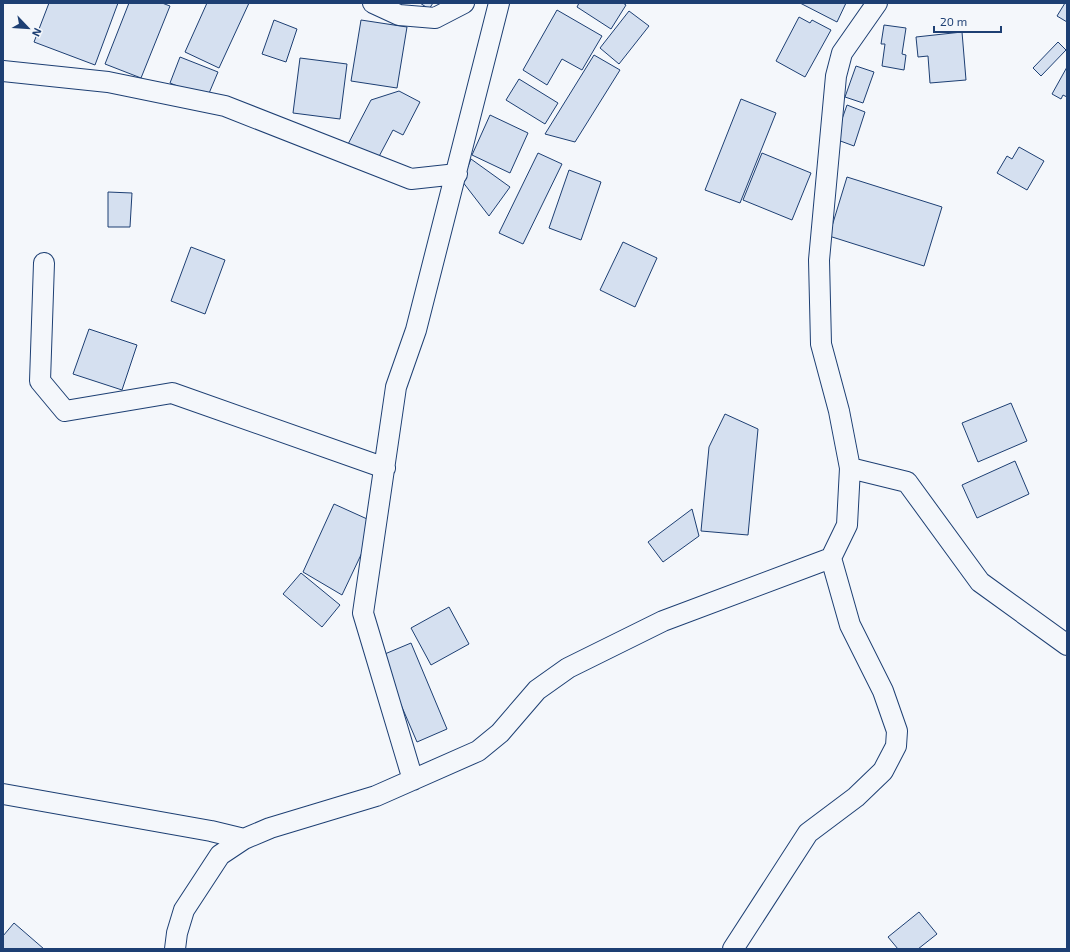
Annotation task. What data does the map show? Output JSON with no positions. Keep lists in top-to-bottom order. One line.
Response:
{"scale_bar":"20 m","north":"bottom right"}
